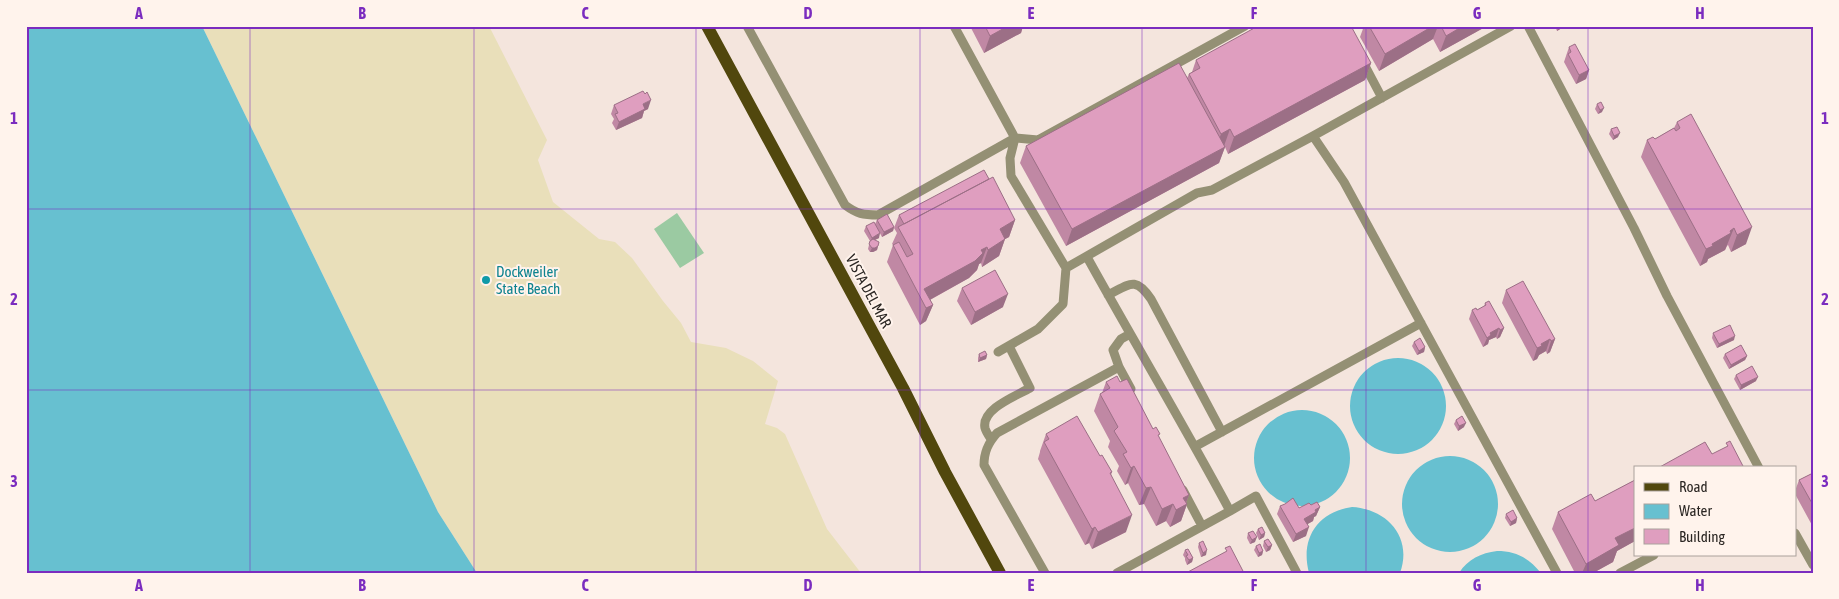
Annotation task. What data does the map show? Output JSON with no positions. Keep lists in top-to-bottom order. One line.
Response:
{"streets":{"main road":["VISTA DEL MAR"]},"places":["Dockweiler State Beach"],"legend":["Road","Water","Building"],"grid":{"columns":["A","B","C","D","E","F","G","H"],"rows":["1","2","3"]}}
